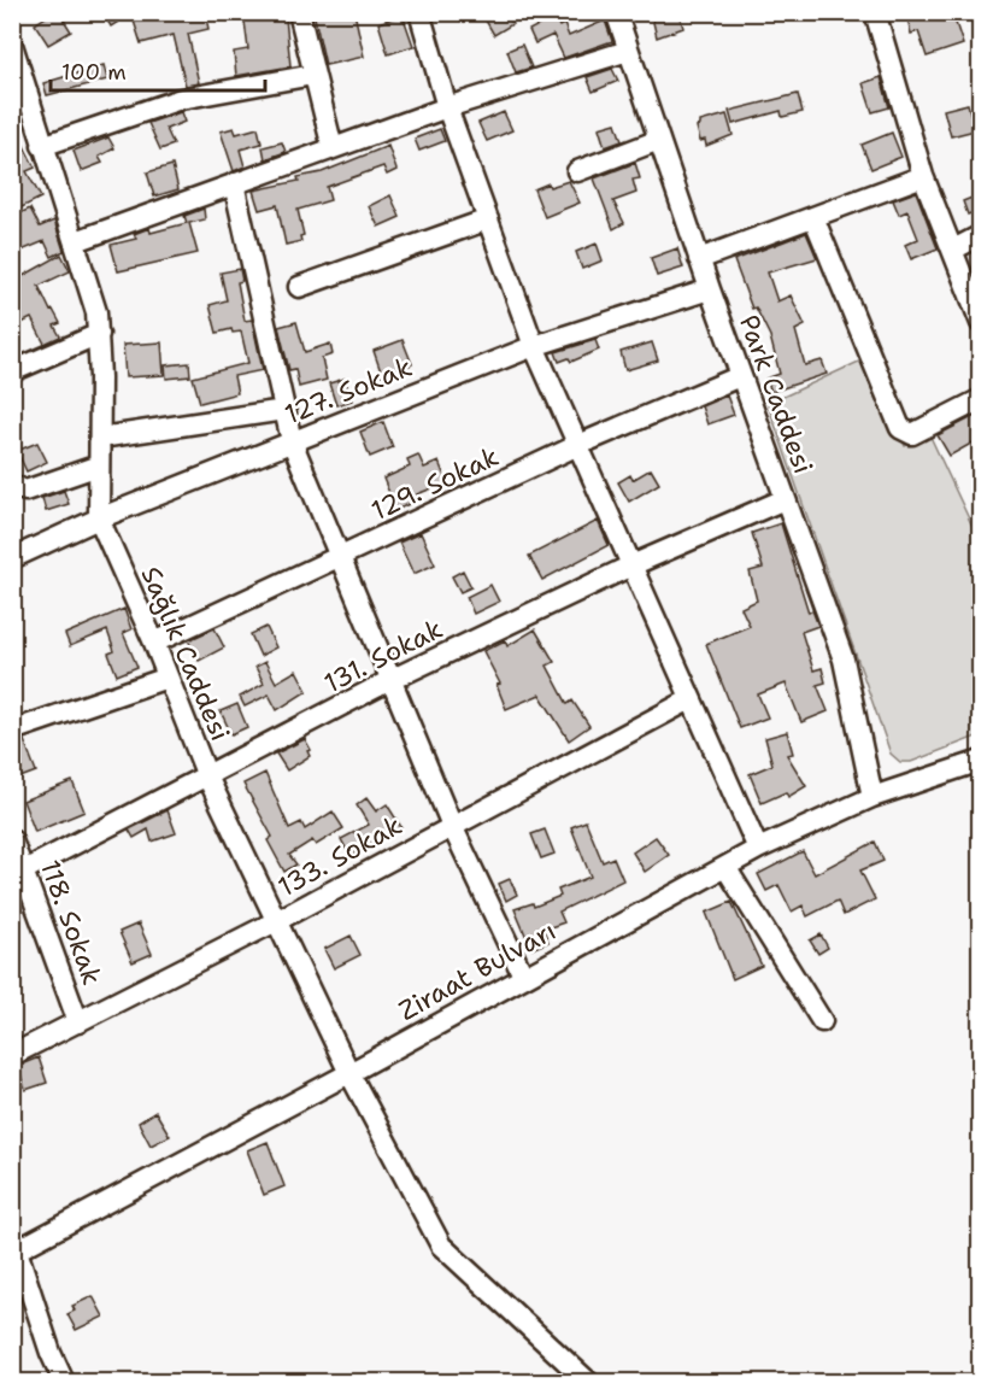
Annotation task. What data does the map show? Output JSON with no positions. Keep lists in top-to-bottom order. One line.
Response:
{"streets":{"street":["127. Sokak","Park Caddesi","129. Sokak","Sağlık Caddesi","131. Sokak","133. Sokak","118. Sokak","Ziraat Bulvarı"]},"crossings":[["127. Sokak","Park Caddesi"],["127. Sokak","Sağlık Caddesi"],["Park Caddesi","129. Sokak"],["Park Caddesi","131. Sokak"],["Park Caddesi","Ziraat Bulvarı"],["129. Sokak","Sağlık Caddesi"],["Sağlık Caddesi","131. Sokak"],["Sağlık Caddesi","133. Sokak"],["Sağlık Caddesi","Ziraat Bulvarı"],["131. Sokak","118. Sokak"],["133. Sokak","118. Sokak"]],"scale_bar":"100 m"}
